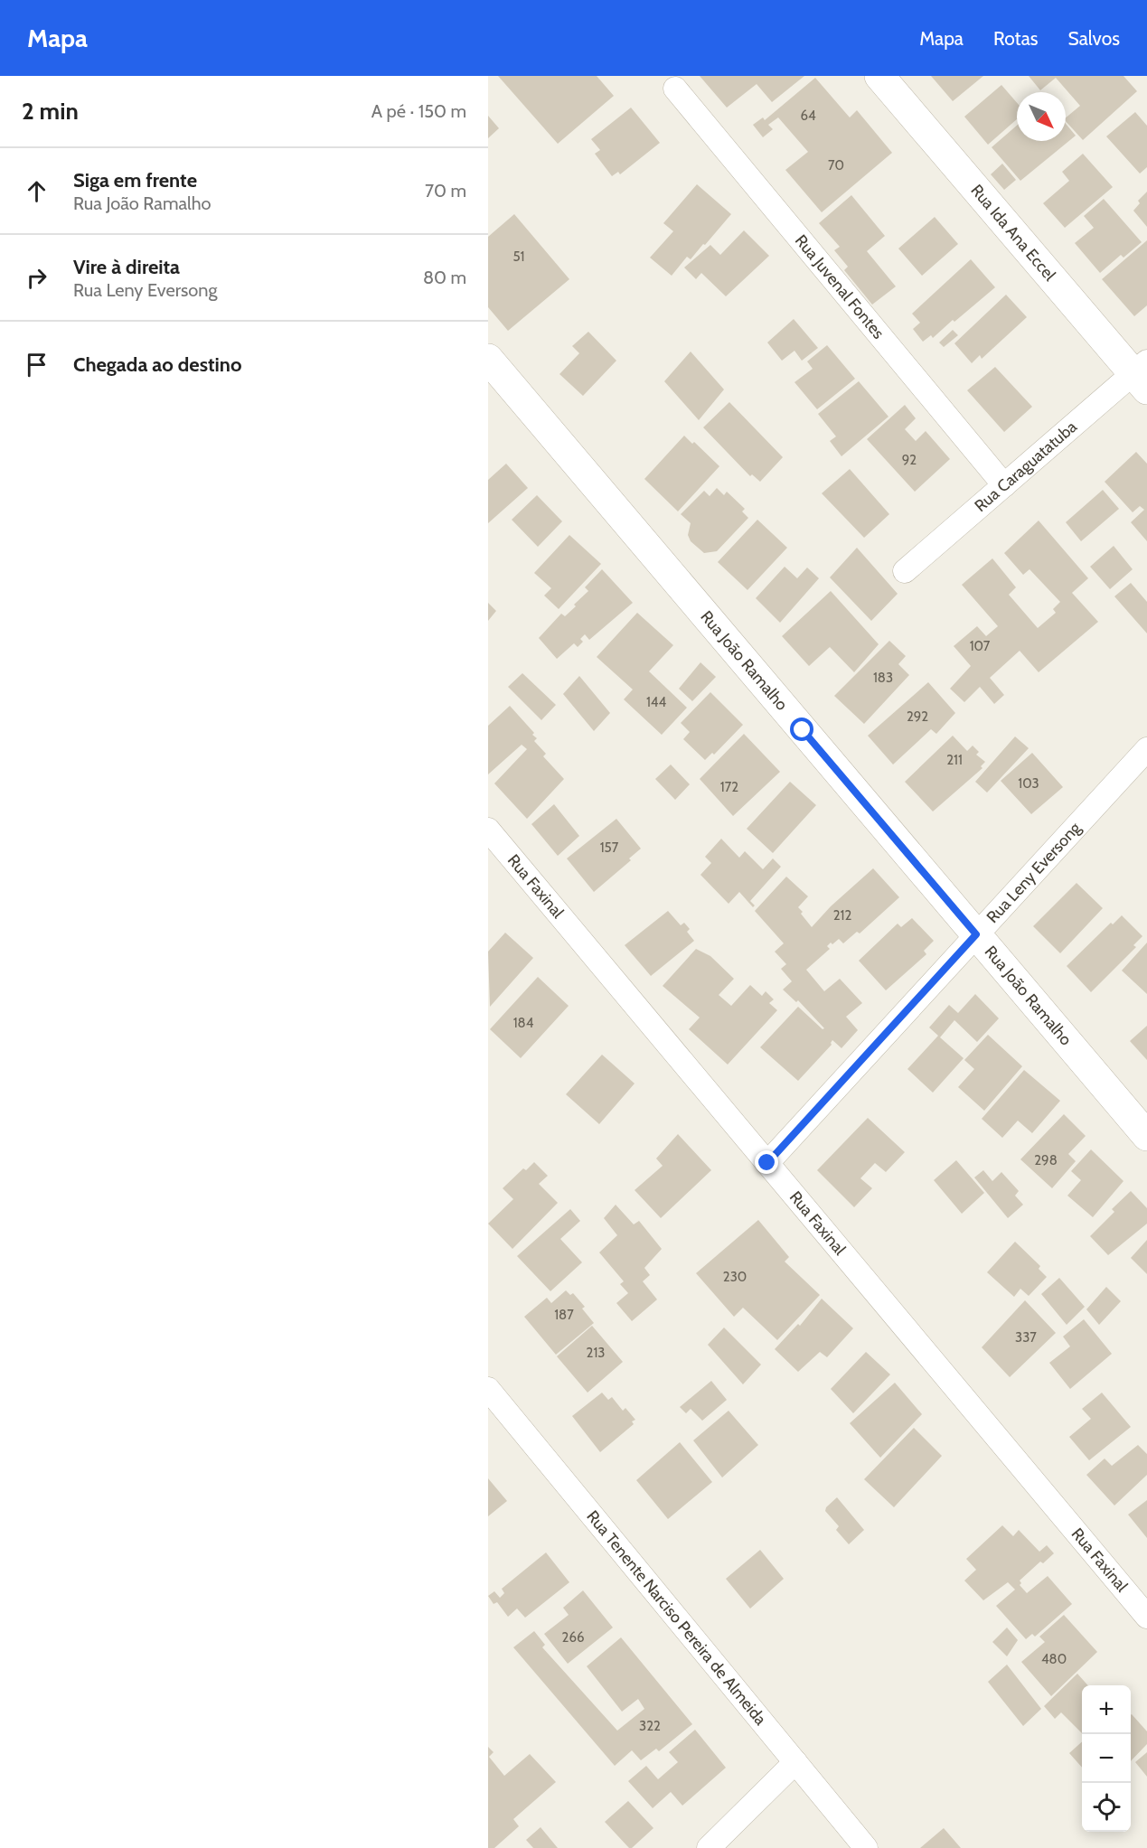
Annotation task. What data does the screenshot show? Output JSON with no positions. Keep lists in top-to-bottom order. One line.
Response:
{"streets":{"street":["Rua Ida Ana Eccel","Rua Juvenal Fontes","Rua Caraguatatuba","Rua João Ramalho","Rua Leny Eversong","Rua Faxinal","Rua Tenente Narciso Pereira de Almeida"]},"crossings":[["Rua Ida Ana Eccel","Rua Caraguatatuba"],["Rua Juvenal Fontes","Rua Caraguatatuba"],["Rua João Ramalho","Rua Leny Eversong"],["Rua Leny Eversong","Rua Faxinal"]],"house_numbers":["64","70","51","92","107","183","144","292","211","103","172","157","212","184","298","230","187","337","213","266","480","322"],"north":"bottom right","page":{"header":"Mapa","nav":["Mapa","Rotas","Salvos"],"heading":["2 min","A pé · 150 m"],"list":[["Siga em frente","Rua João Ramalho","70 m"],["Vire à direita","Rua Leny Eversong","80 m"],"Chegada ao destino"],"map_buttons":["+","−"]}}
